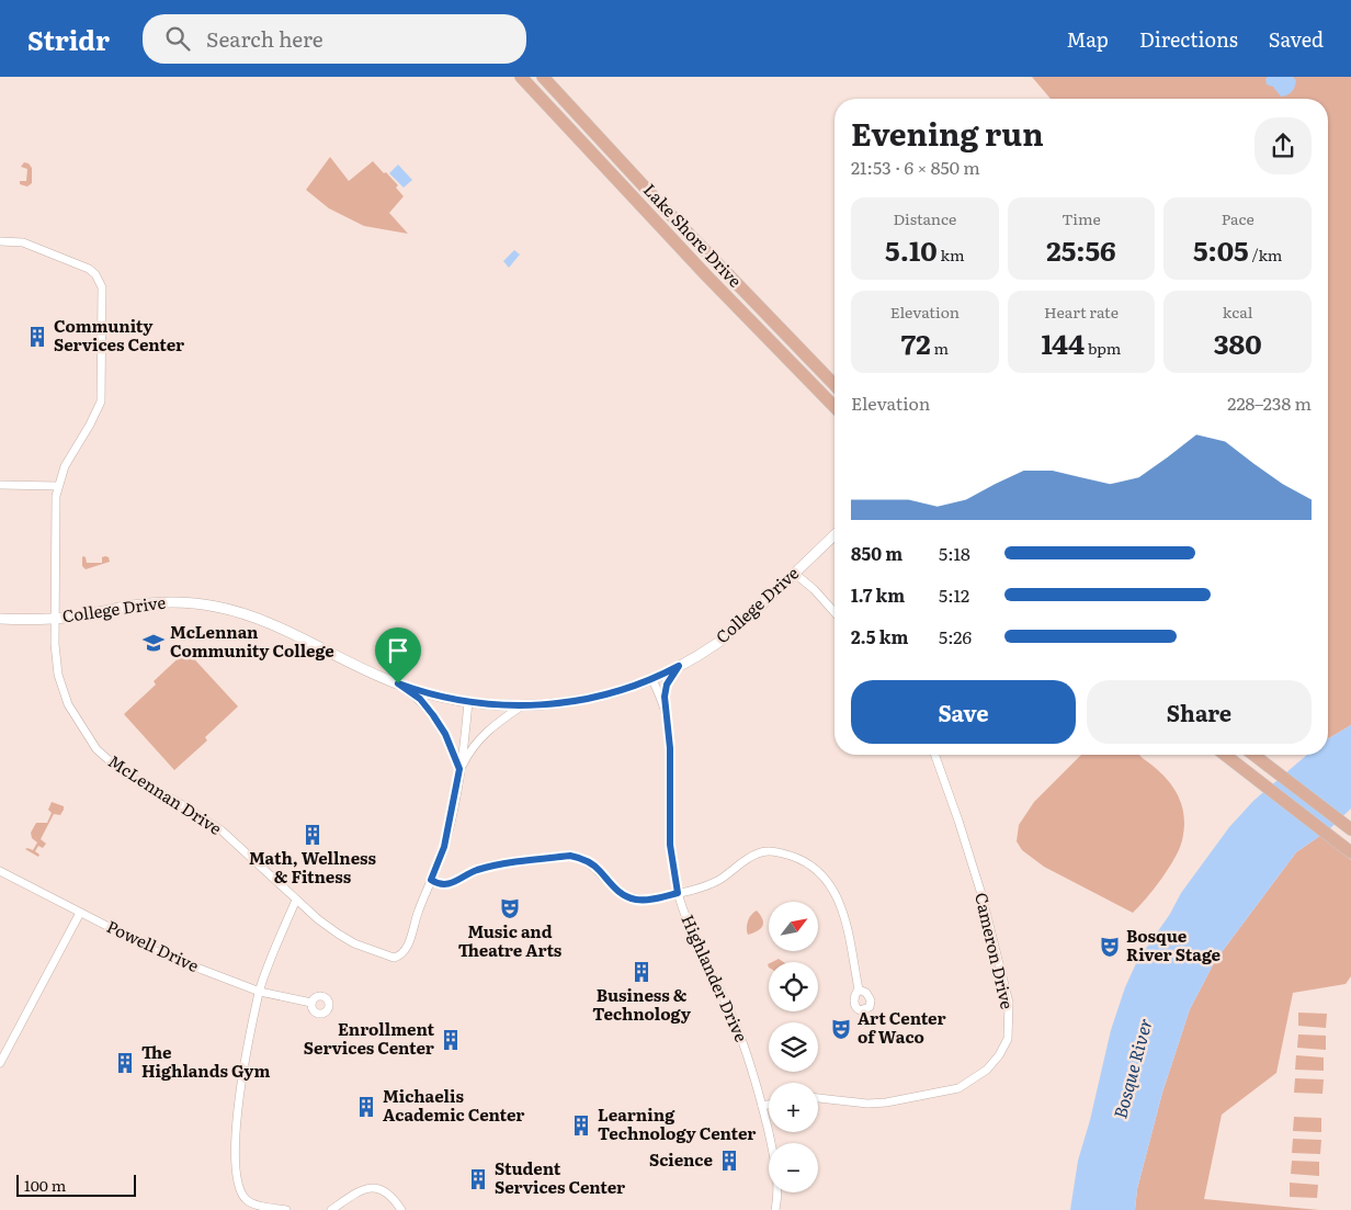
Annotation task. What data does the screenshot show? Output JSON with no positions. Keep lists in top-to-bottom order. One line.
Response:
{"streets":{"main road":["Lake Shore Drive"],"street":["College Drive","McLennan Drive","Powell Drive","Cameron Drive","Highlander Drive"]},"crossings":[["College Drive","McLennan Drive"],["College Drive","Highlander Drive"]],"water":["Bosque River"],"places":{"building":["Community Services Center","Math, Wellness & Fitness","Business & Technology","Enrollment Services Center","The Highlands Gym","Michaelis Academic Center","Learning Technology Center","Science","Student Services Center"],"school or university":["McLennan Community College"],"theatre":["Music and Theatre Arts","Bosque River Stage","Art Center of Waco"]},"scale_bar":"100 m","north":"top right","page":{"header":"Stridr","search":"Search here","nav":["Map","Directions","Saved"],"heading":["Evening run","21:53 · 6 × 850 m"],"stats":[["Distance","5.10 km"],["Time","25:56"],["Pace","5:05 /km"],["Elevation","72 m"],["Heart rate","144 bpm"],["kcal","380"]],"chart":["Elevation","228–238 m"],"list":[{"name":"850 m","note":"5:18"},{"name":"1.7 km","note":"5:12"},{"name":"2.5 km","note":"5:26"}],"buttons":["Save","Share"],"map_buttons":["+","−"],"scale":"100 m"}}
